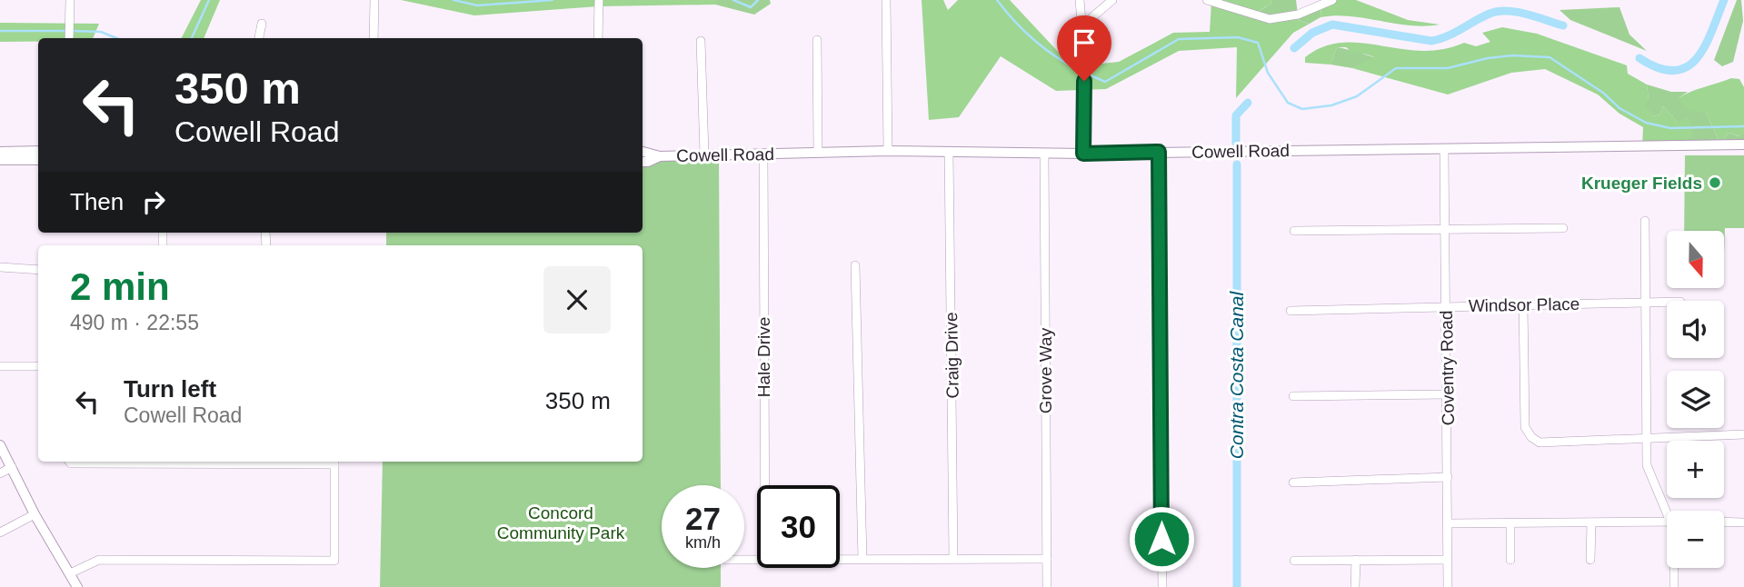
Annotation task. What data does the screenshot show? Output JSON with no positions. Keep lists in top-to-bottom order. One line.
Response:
{"streets":{"street":["Cowell Road","Windsor Place","Craig Drive","Hale Drive","Coventry Road","Grove Way"]},"crossings":[["Cowell Road","Craig Drive"],["Cowell Road","Hale Drive"],["Cowell Road","Coventry Road"],["Cowell Road","Grove Way"],["Windsor Place","Coventry Road"]],"water":["Contra Costa Canal"],"parks":["Concord Community Park"],"places":["Krueger Fields"],"north":"bottom","page":{"turn":["350 m","Cowell Road"],"then":"Then","map_buttons":["+","−"],"heading":["2 min","490 m · 22:55"],"list":[{"name":"Turn left","note":"Cowell Road","value":"350 m"}],"speed":"27 km/h","limit":"30"}}
